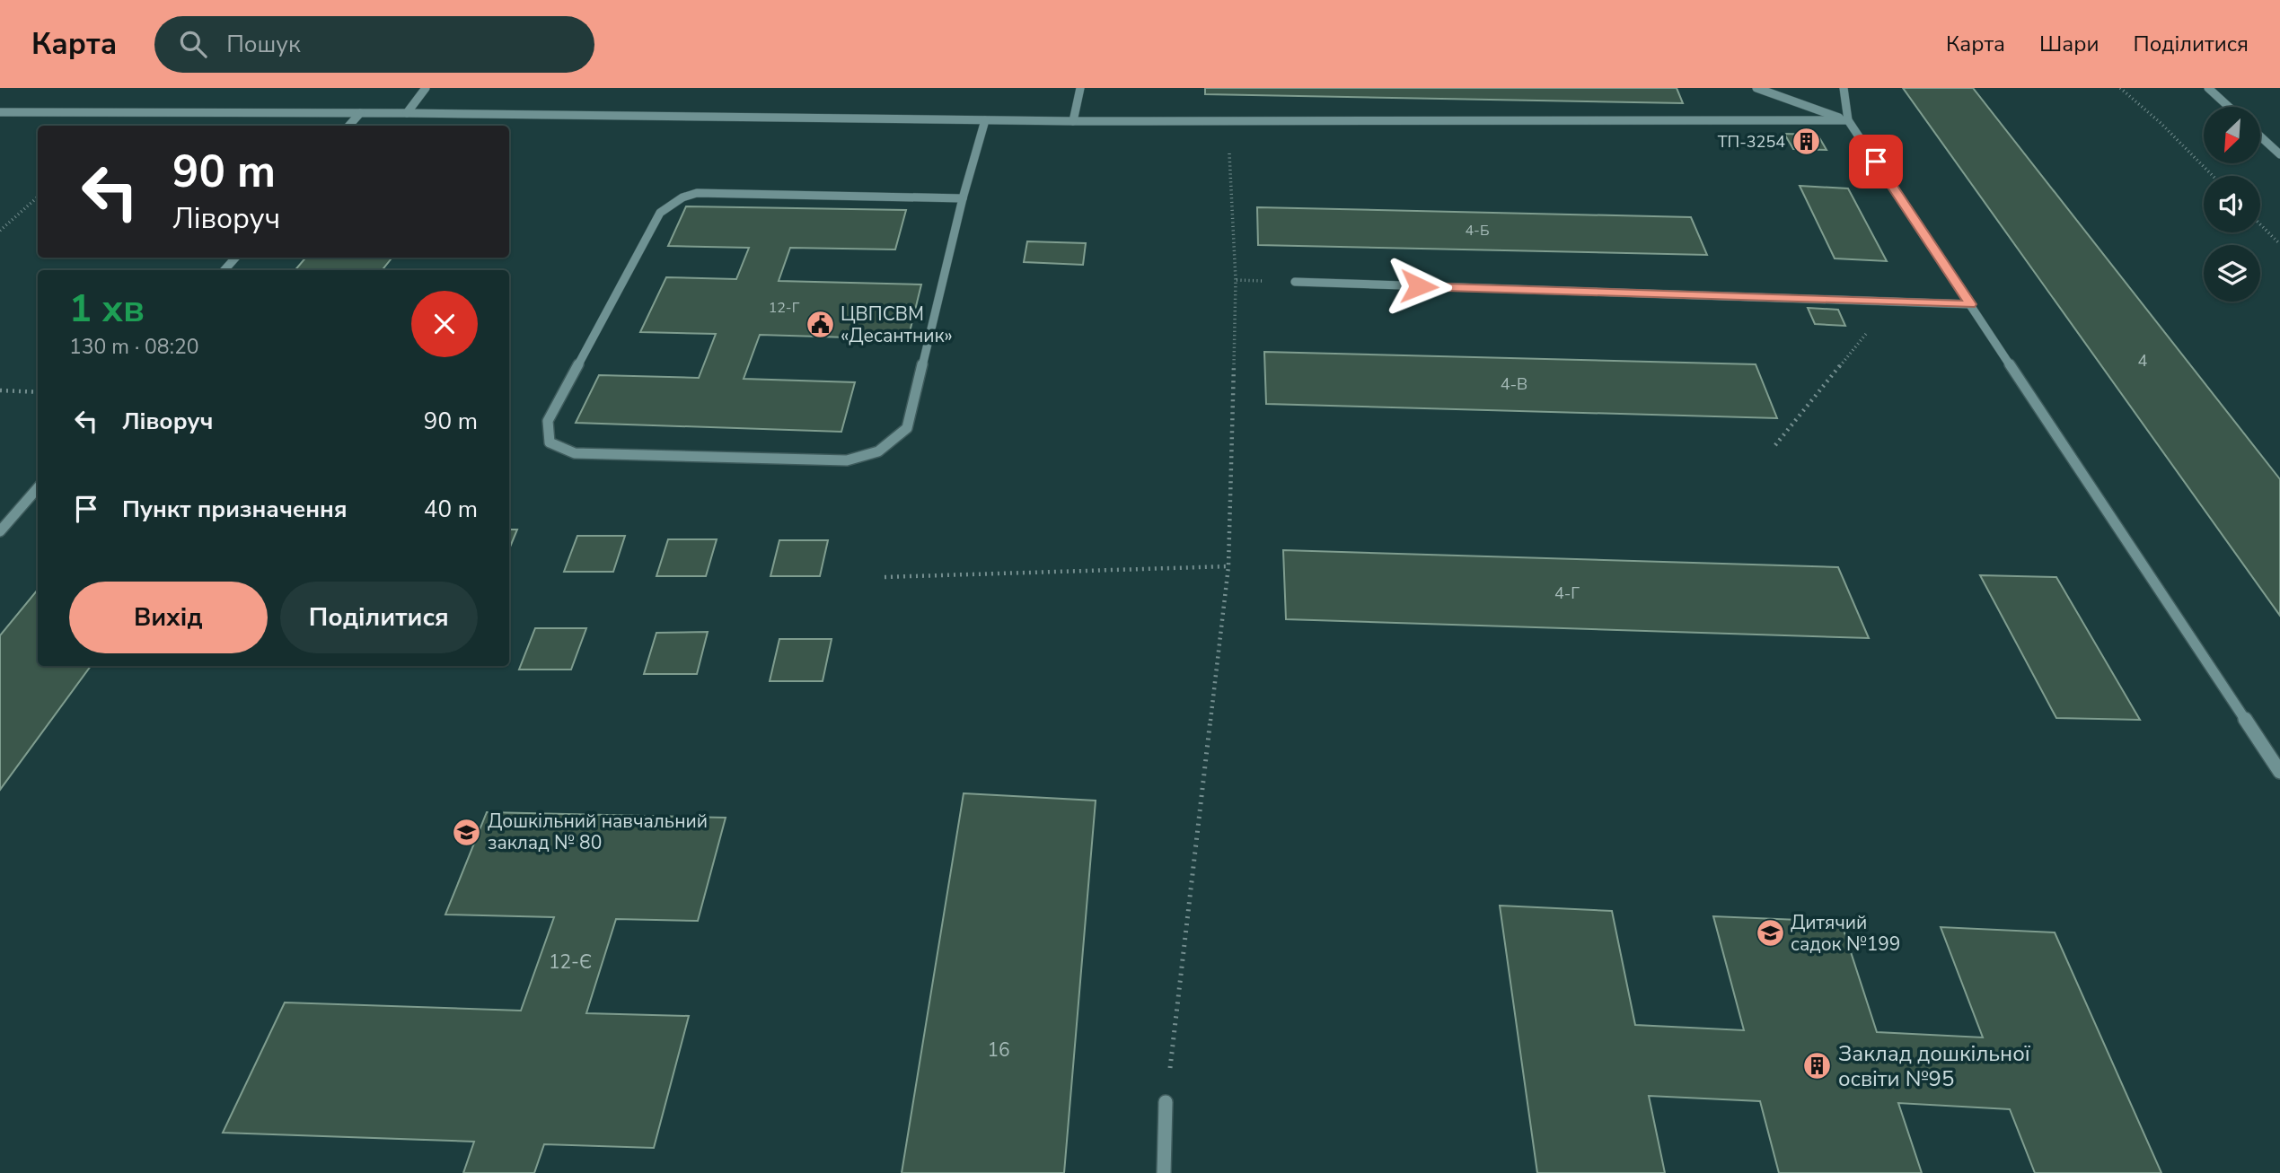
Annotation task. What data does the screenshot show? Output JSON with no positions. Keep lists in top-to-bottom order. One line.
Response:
{"places":{"building":["ТП-3254","Заклад дошкільної освіти №95"],"public building":["ЦВПСВМ «Десантник»"],"school or university":["Дошкільний навчальний заклад № 80","Дитячий садок №199"]},"house_numbers":["4-Б","12-Г","4","4-В","4-Г","12-Є","16"],"north":"bottom left","page":{"header":"Карта","search":"Пошук","nav":["Карта","Шари","Поділитися"],"turn":["90 m","Ліворуч"],"heading":["1 хв","130 m · 08:20"],"list":[{"name":"Ліворуч","value":"90 m"},{"name":"Пункт призначення","value":"40 m"}],"buttons":["Вихід","Поділитися"]}}
